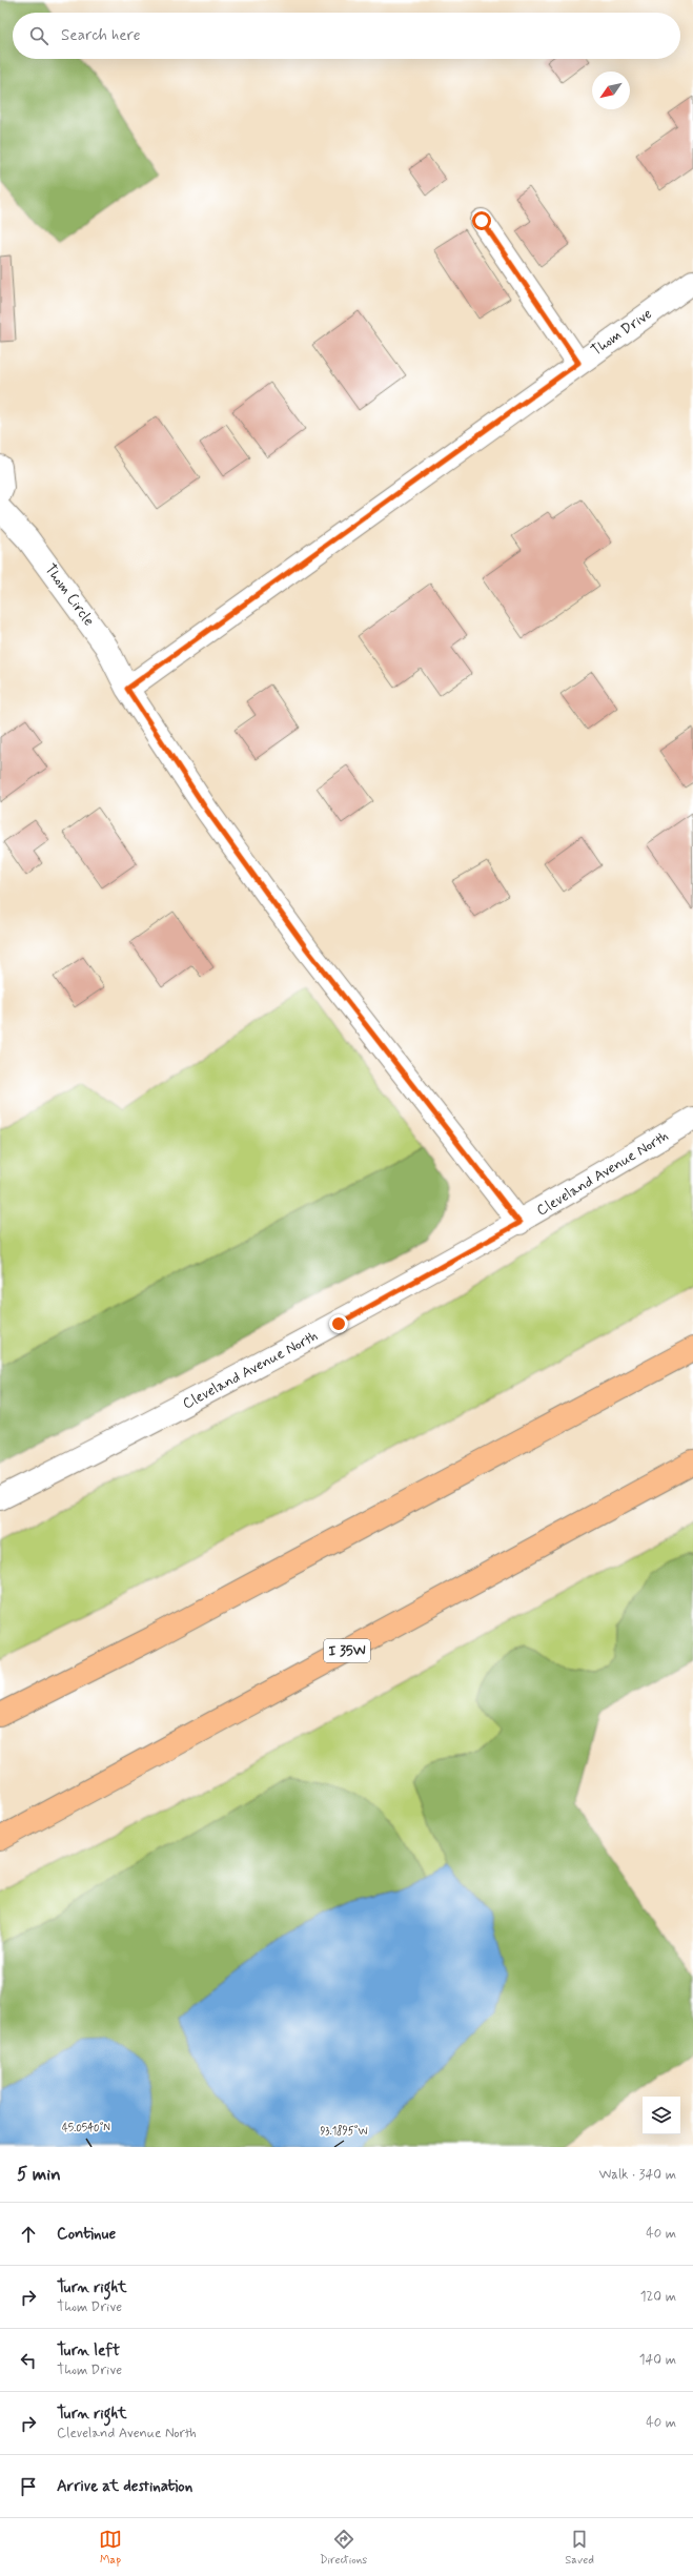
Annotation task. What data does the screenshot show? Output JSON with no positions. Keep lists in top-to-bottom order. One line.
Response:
{"streets":{"highway":["I 35W"],"street":["Thom Drive","Thom Circle","Cleveland Avenue North"]},"crossings":[["Thom Drive","Thom Circle"]],"north":"bottom left","page":{"search":"Search here","heading":["5 min","Walk · 340 m"],"list":[["Continue","40 m"],["Turn right","Thom Drive","120 m"],["Turn left","Thom Drive","140 m"],["Turn right","Cleveland Avenue North","40 m"],"Arrive at destination"],"nav":["Map","Directions","Saved"]},"coordinates":["45.0540°N","93.1895°W"]}
